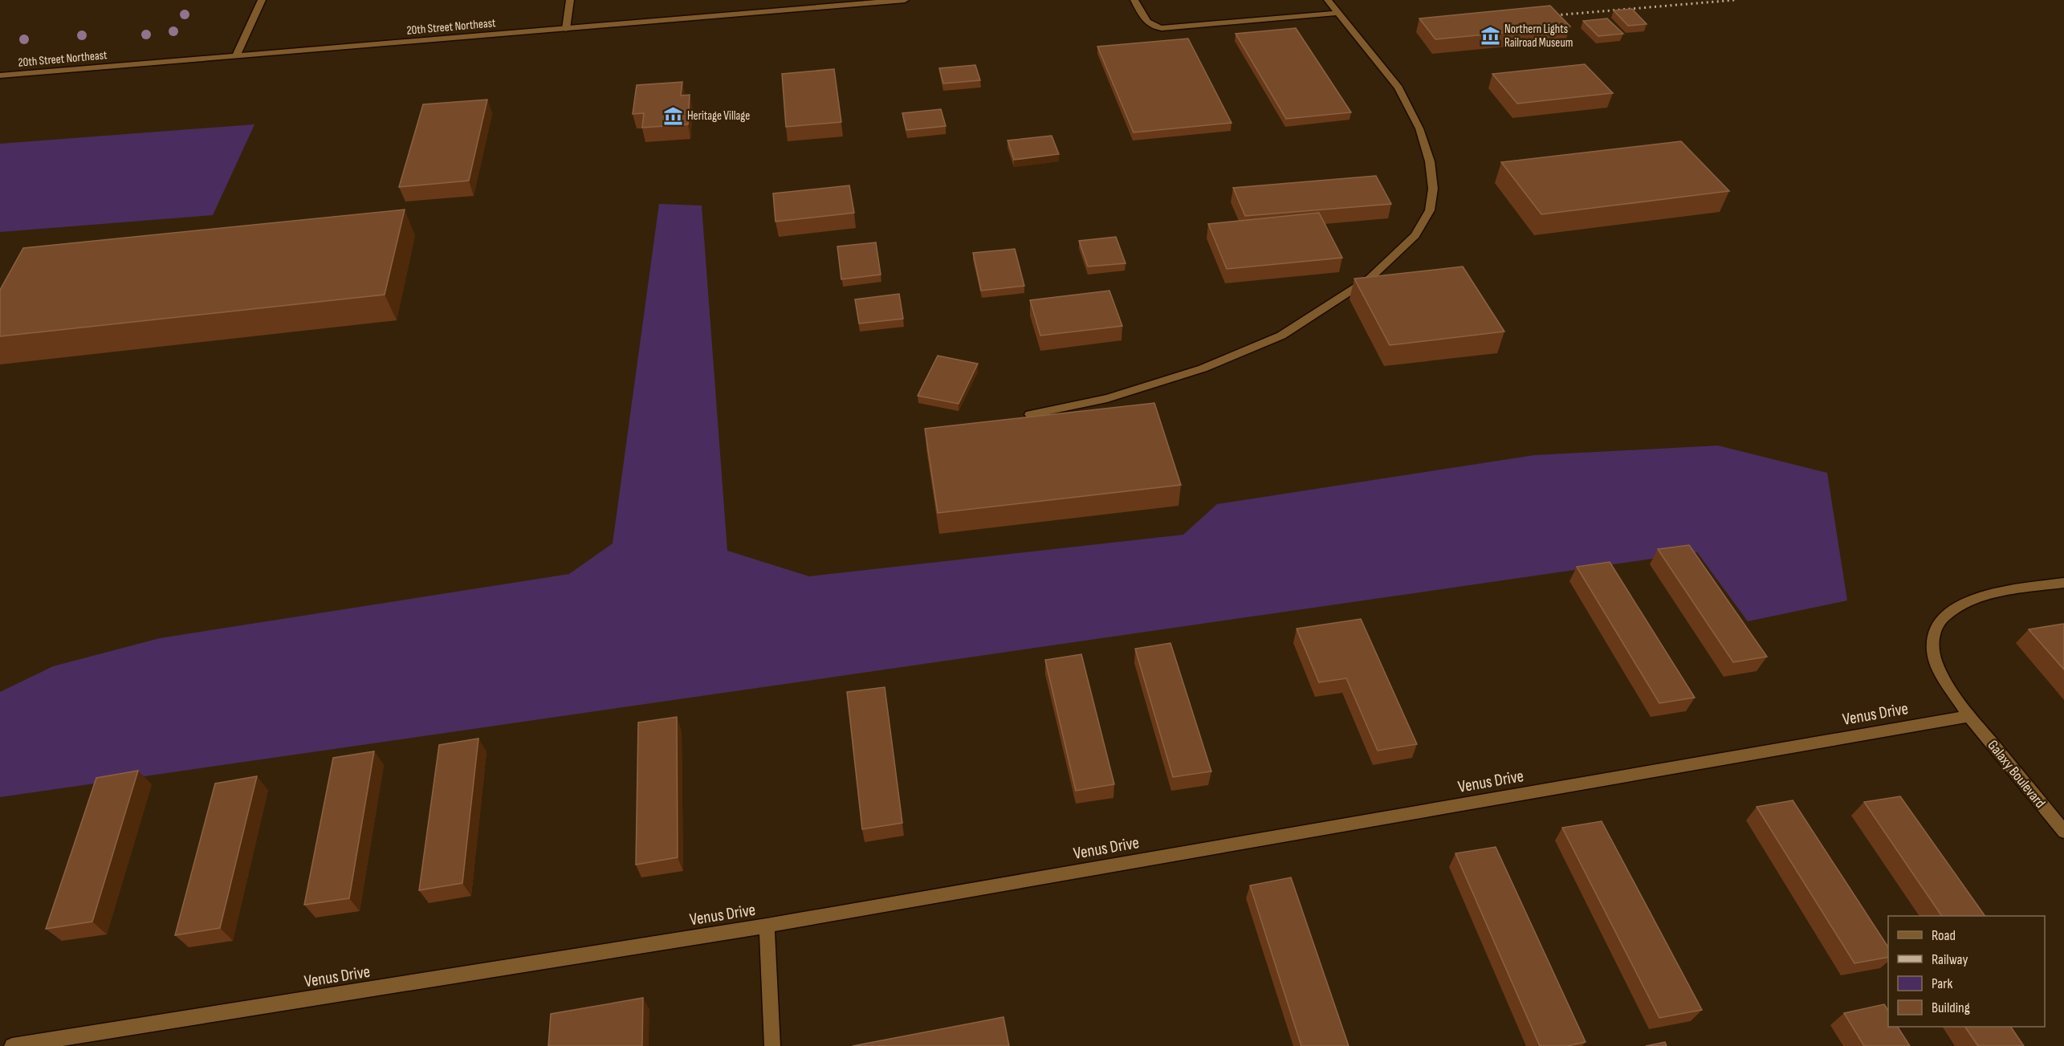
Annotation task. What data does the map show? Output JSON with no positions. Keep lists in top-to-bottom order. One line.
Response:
{"streets":{"street":["20th Street Northeast","Venus Drive","Galaxy Boulevard"]},"crossings":[["Venus Drive","Galaxy Boulevard"]],"places":{"museum":["Northern Lights Railroad Museum","Heritage Village"]},"legend":["Road","Railway","Park","Building"]}
